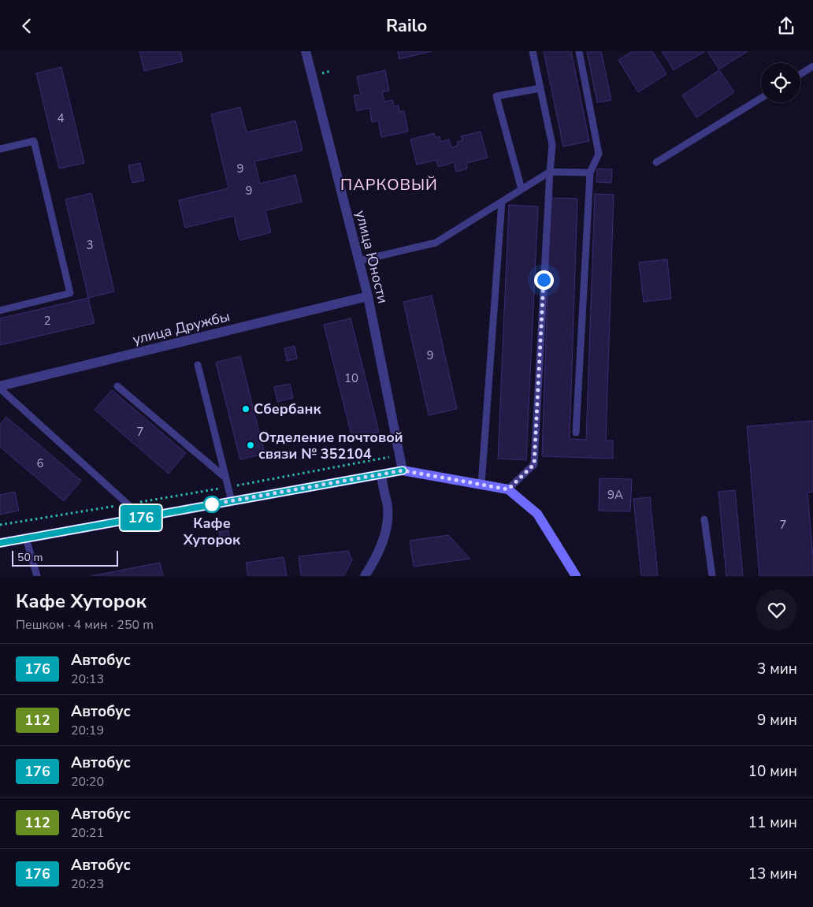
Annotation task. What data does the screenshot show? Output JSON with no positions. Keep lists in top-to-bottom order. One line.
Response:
{"streets":{"street":["улица Юности","улица Дружбы"]},"crossings":[["улица Юности","улица Дружбы"]],"districts":["ПАРКОВЫЙ"],"places":["Сбербанк","Отделение почтовой связи № 352104","Кафе Хуторок"],"lines":["bus line 176"],"house_numbers":["4","9","9","3","2","9","10","7","6","9А","7"],"scale_bar":"50 m","page":{"header":"Railo","on_map":"176","scale":"50 m","heading":["Кафе Хуторок","Пешком · 4 мин · 250 m"],"list":[{"mark":"176","name":"Автобус","note":"20:13","value":"3 мин"},{"mark":"112","name":"Автобус","note":"20:19","value":"9 мин"},{"mark":"176","name":"Автобус","note":"20:20","value":"10 мин"},{"mark":"112","name":"Автобус","note":"20:21","value":"11 мин"},{"mark":"176","name":"Автобус","note":"20:23","value":"13 мин"}]}}
